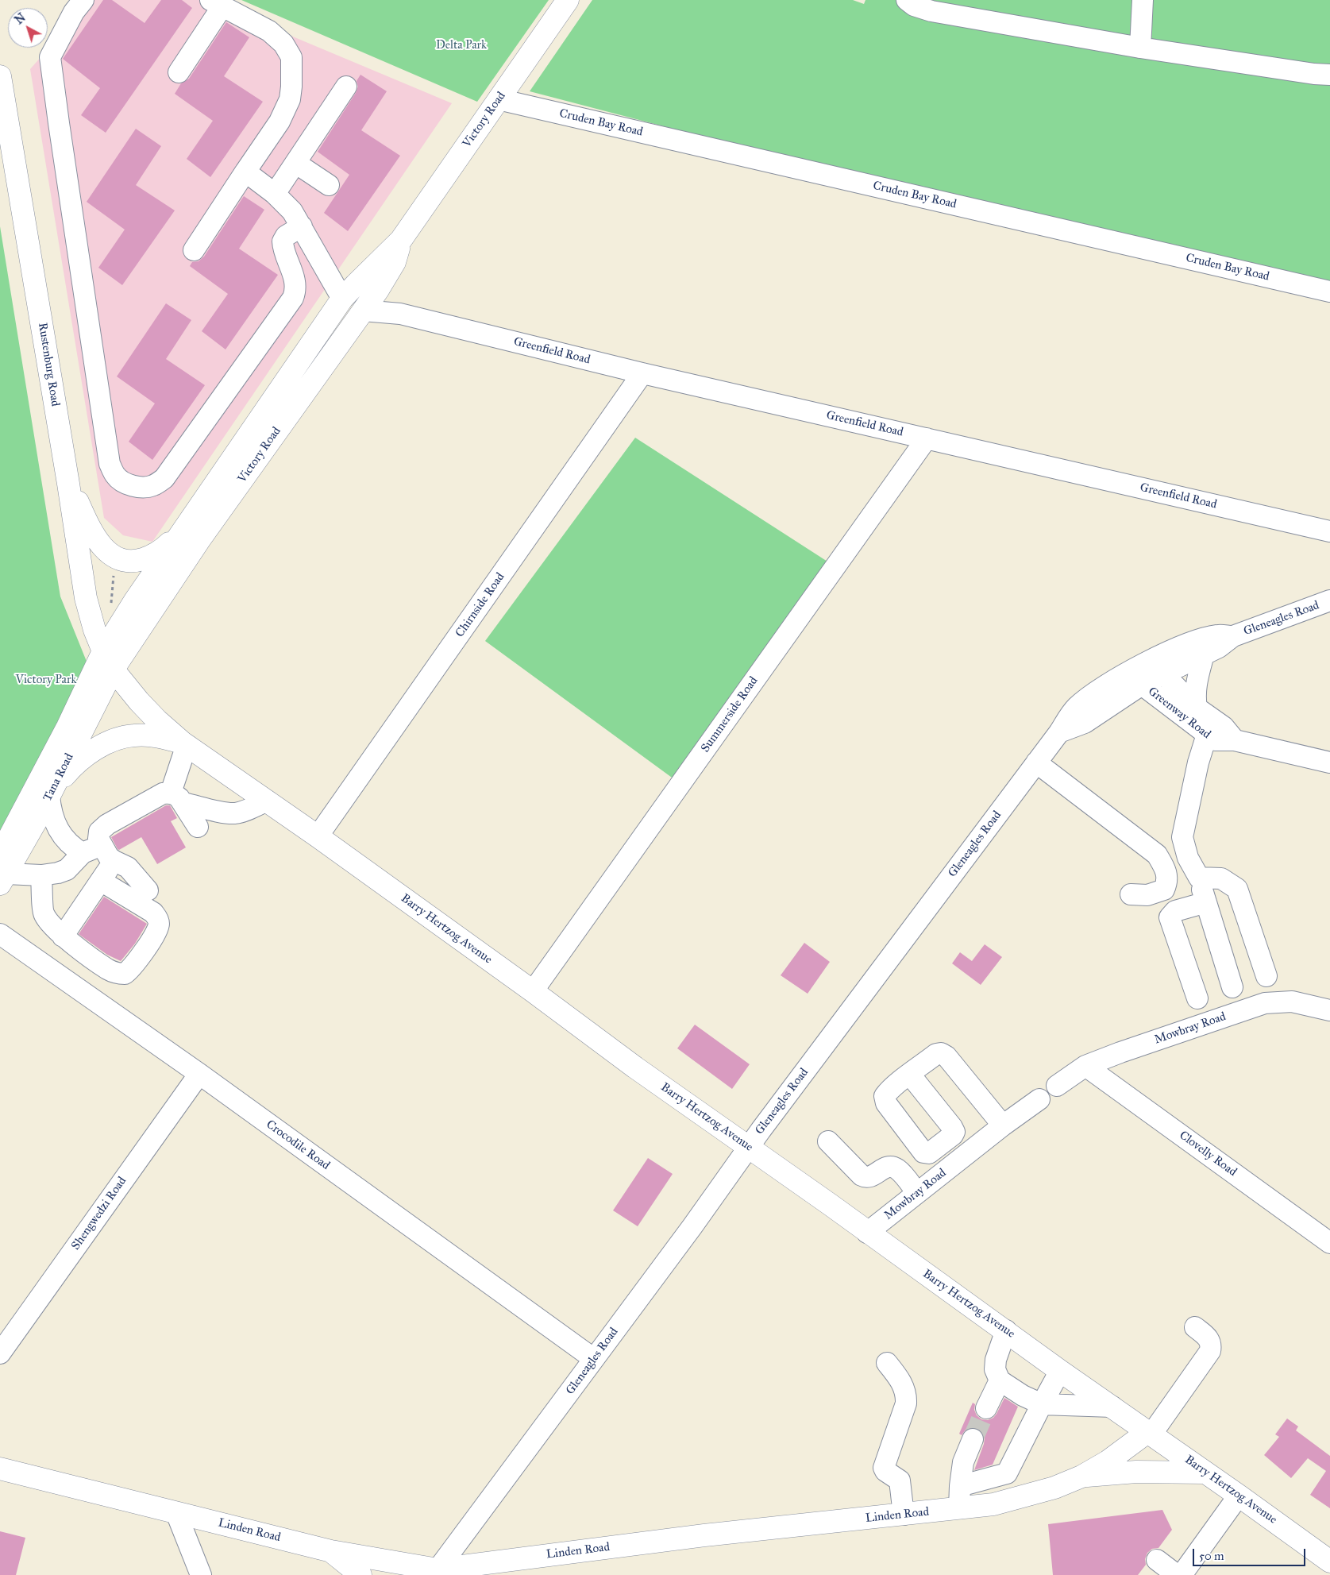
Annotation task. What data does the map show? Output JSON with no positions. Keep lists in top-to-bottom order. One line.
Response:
{"streets":{"main road":["Victory Road","Rustenburg Road","Tana Road","Barry Hertzog Avenue","Linden Road"],"street":["Cruden Bay Road","Greenfield Road","Chirnside Road","Gleneagles Road","Greenway Road","Summerside Road","Mowbray Road","Crocodile Road","Clovelly Road","Shengwedzi Road"]},"crossings":[["Victory Road","Cruden Bay Road"],["Victory Road","Greenfield Road"],["Victory Road","Rustenburg Road"],["Victory Road","Tana Road"],["Victory Road","Barry Hertzog Avenue"],["Greenfield Road","Chirnside Road"],["Greenfield Road","Summerside Road"],["Rustenburg Road","Tana Road"],["Rustenburg Road","Barry Hertzog Avenue"],["Chirnside Road","Barry Hertzog Avenue"],["Gleneagles Road","Greenway Road"],["Gleneagles Road","Barry Hertzog Avenue"],["Gleneagles Road","Crocodile Road"],["Gleneagles Road","Linden Road"],["Summerside Road","Barry Hertzog Avenue"],["Tana Road","Barry Hertzog Avenue"],["Barry Hertzog Avenue","Mowbray Road"],["Barry Hertzog Avenue","Linden Road"],["Mowbray Road","Clovelly Road"],["Crocodile Road","Shengwedzi Road"]],"parks":["Delta Park","Victory Park"],"scale_bar":"50 m","north":"top left"}
